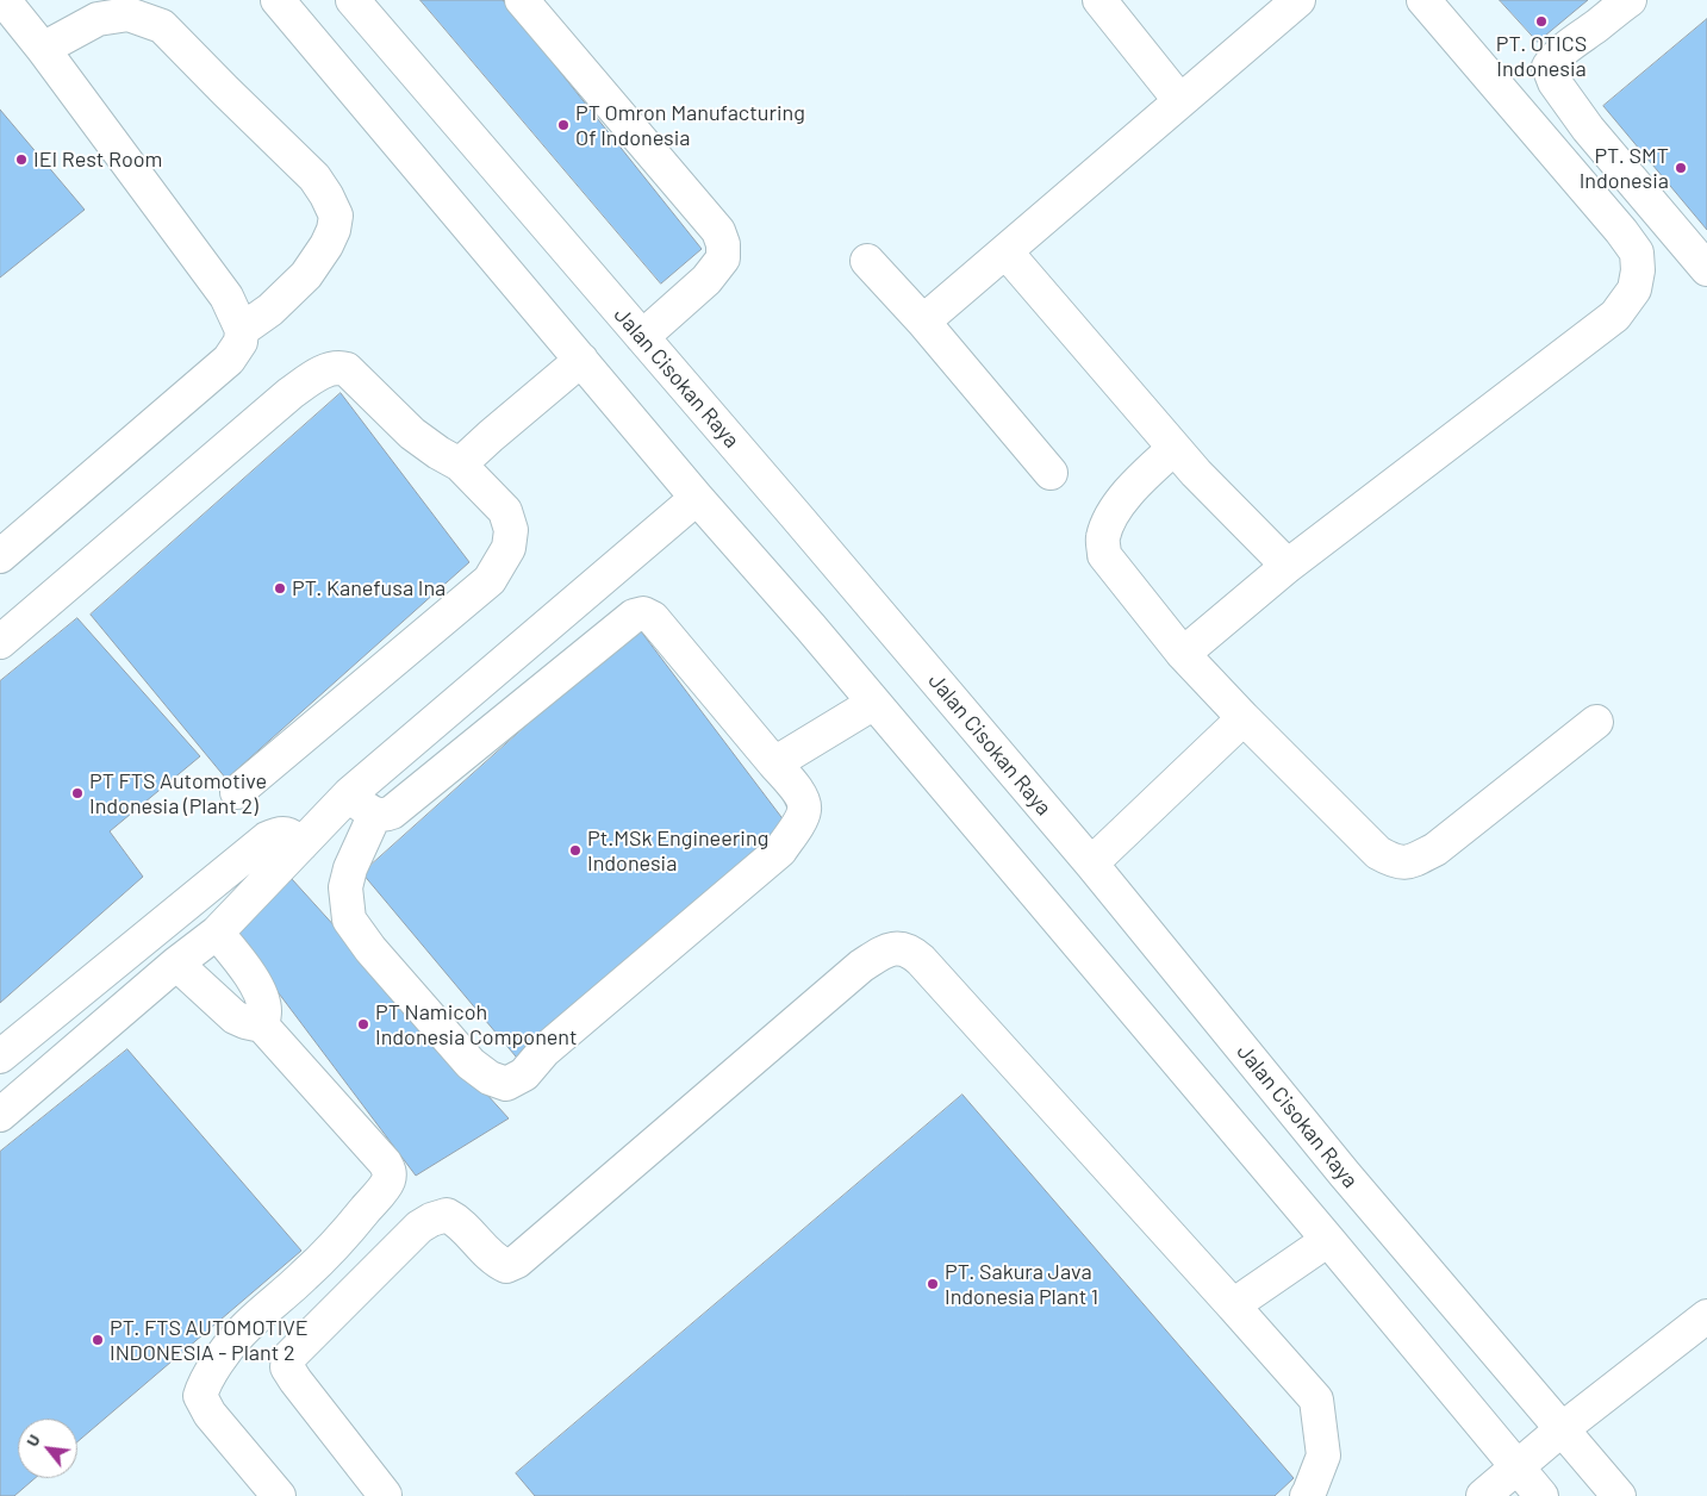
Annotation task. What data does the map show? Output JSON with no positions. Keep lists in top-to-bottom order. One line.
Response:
{"streets":{"street":["Jalan Cisokan Raya"]},"places":["PT. OTICS Indonesia","PT Omron Manufacturing Of Indonesia","IEI Rest Room","PT. SMT Indonesia","PT. Kanefusa Ina","PT FTS Automotive Indonesia (Plant 2)","Pt.MSk Engineering Indonesia","PT Namicoh Indonesia Component","PT. Sakura Java Indonesia Plant 1","PT. FTS AUTOMOTIVE INDONESIA - Plant 2"],"north":"top left"}
